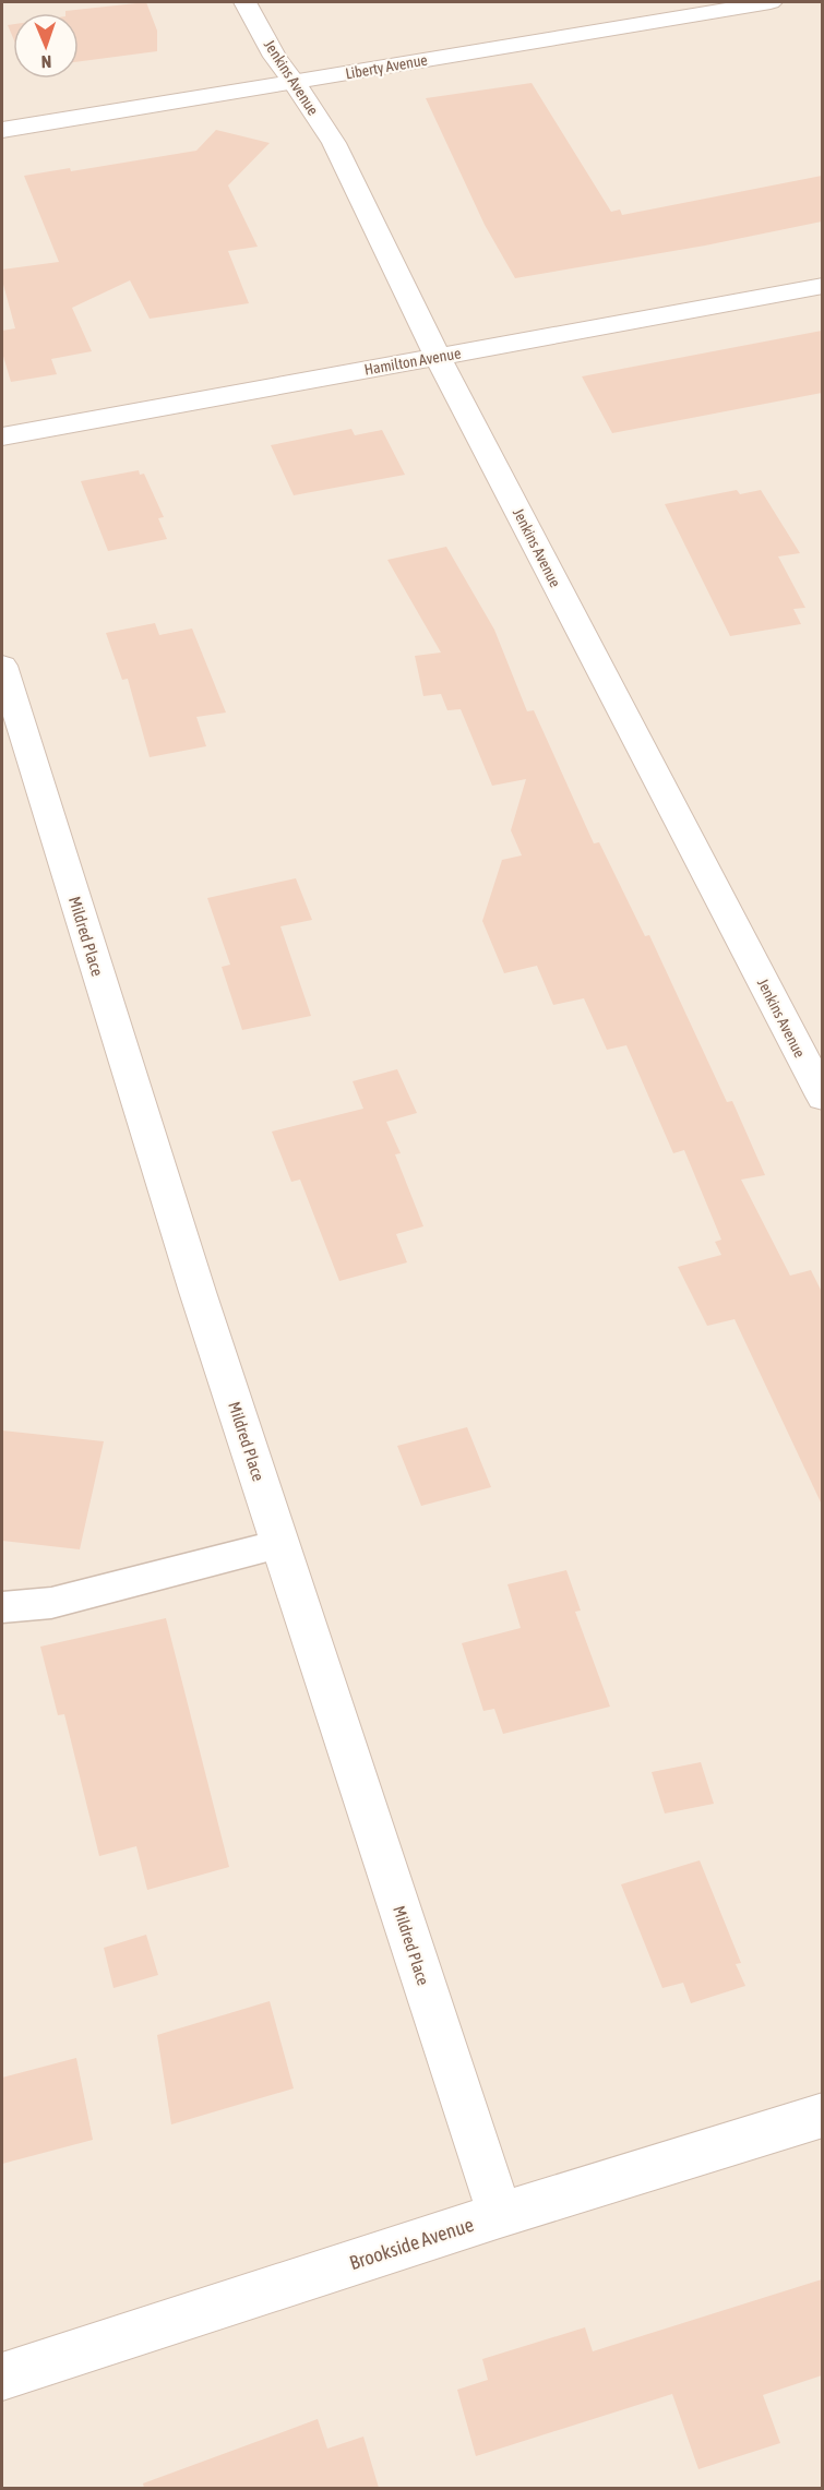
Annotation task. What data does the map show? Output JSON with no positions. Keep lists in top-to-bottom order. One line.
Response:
{"streets":{"street":["Liberty Avenue","Jenkins Avenue","Hamilton Avenue","Mildred Place","Brookside Avenue"]},"crossings":[["Liberty Avenue","Jenkins Avenue"],["Jenkins Avenue","Hamilton Avenue"],["Mildred Place","Brookside Avenue"]],"north":"bottom"}
